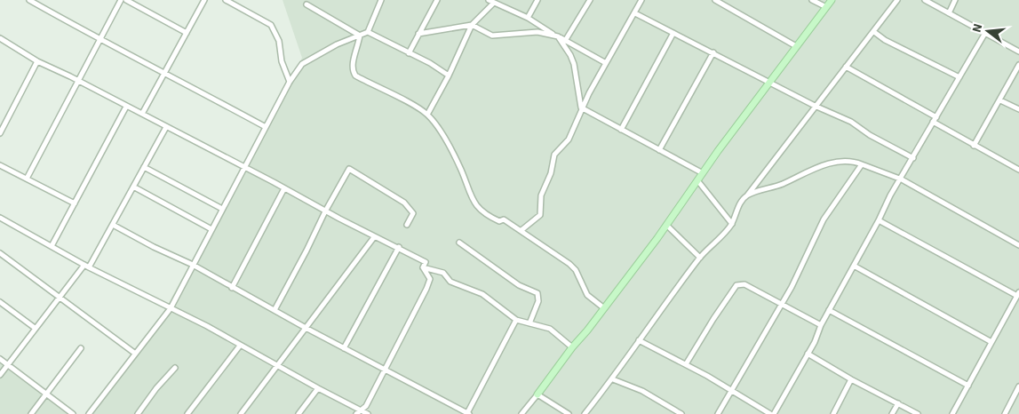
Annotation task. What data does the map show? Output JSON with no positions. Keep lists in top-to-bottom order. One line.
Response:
{"north":"left"}
